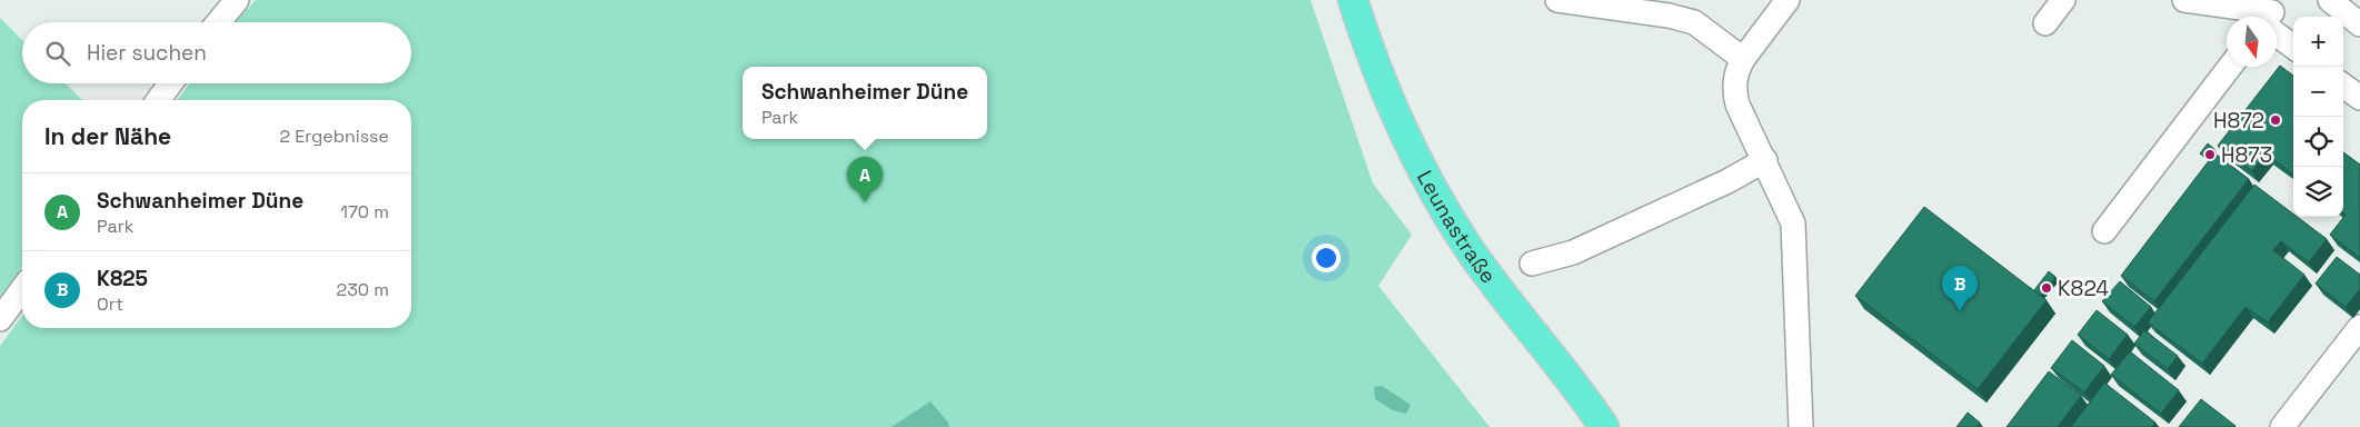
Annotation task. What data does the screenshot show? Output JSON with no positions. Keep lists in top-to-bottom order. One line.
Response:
{"streets":{"main road":["Leunastraße"]},"places":["H872","H873","K824"],"north":"bottom","page":{"map_buttons":["+","−"],"search":"Hier suchen","popup":["Schwanheimer Düne","Park"],"heading":["In der Nähe","2 Ergebnisse"],"pins":["A","B"],"list":[{"mark":"A","name":"Schwanheimer Düne","note":"Park","value":"170 m"},{"mark":"B","name":"K825","note":"Ort","value":"230 m"}]}}
